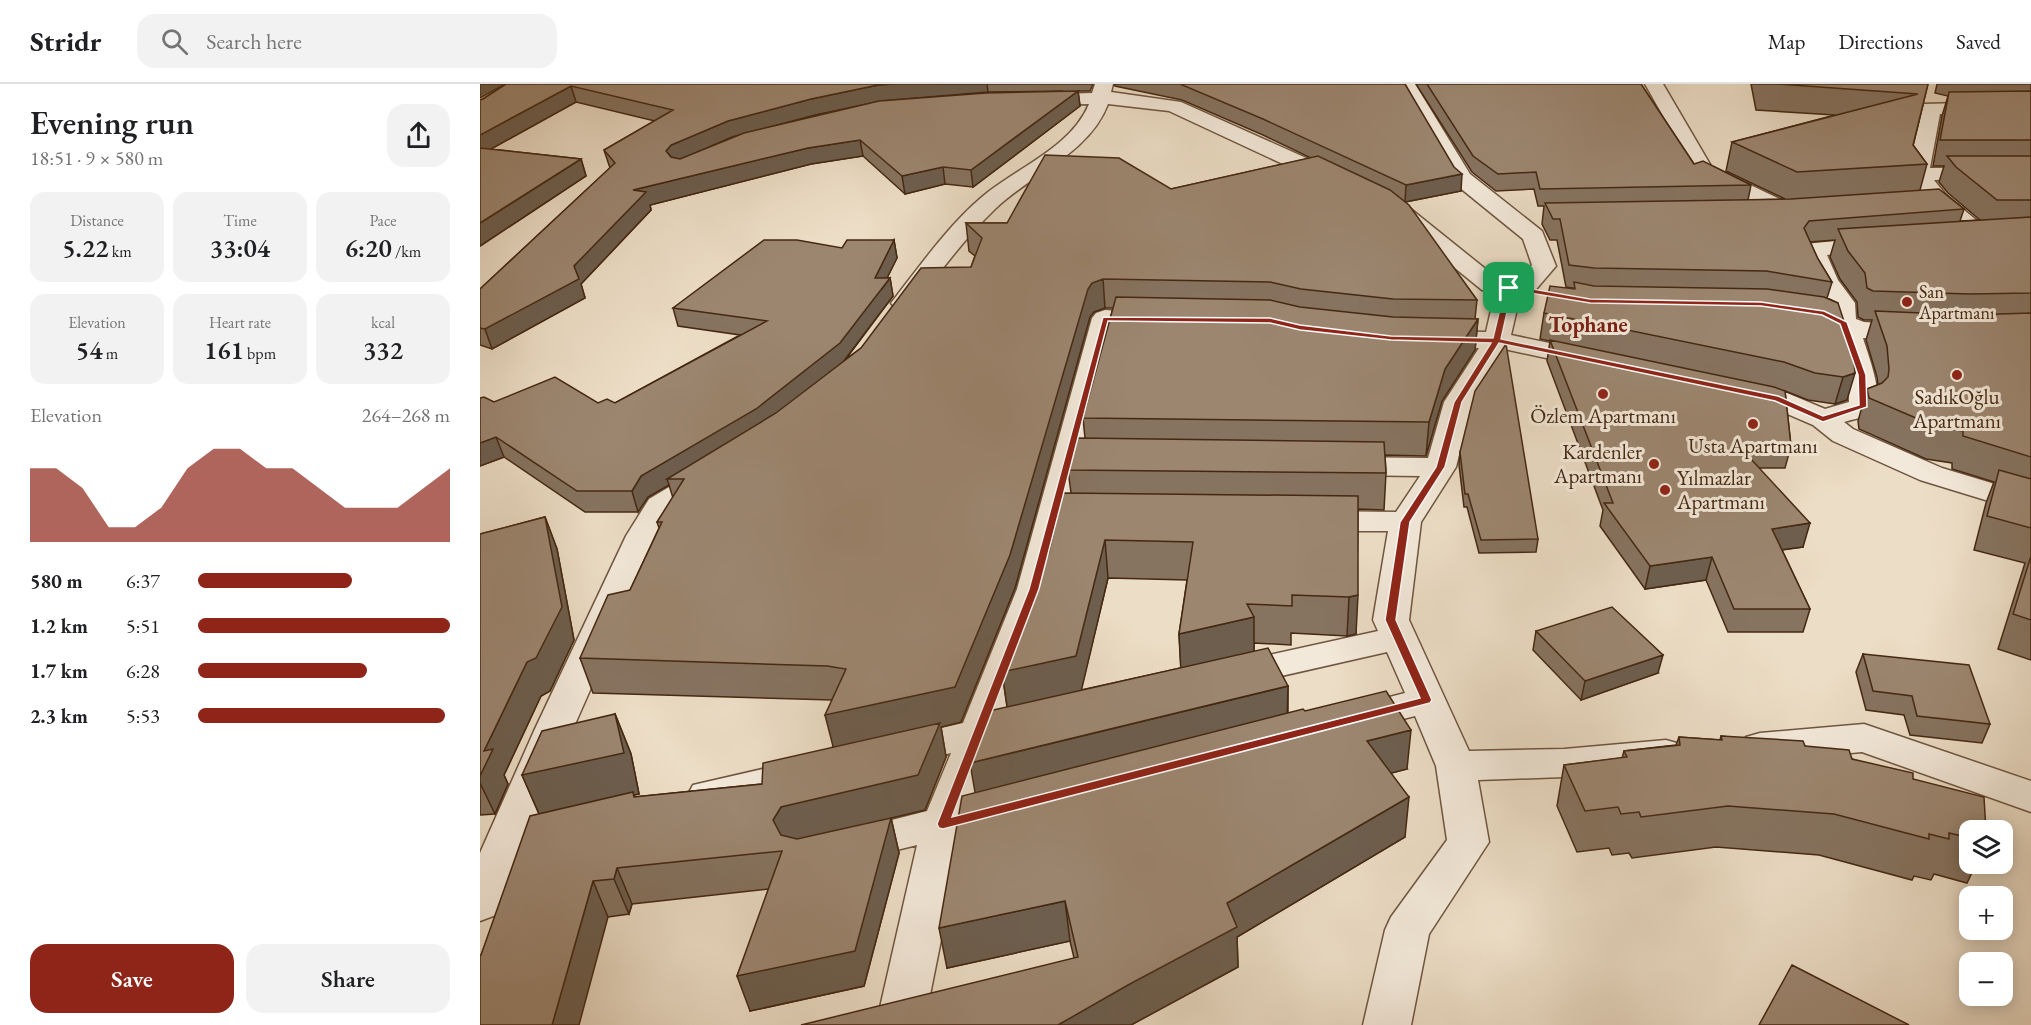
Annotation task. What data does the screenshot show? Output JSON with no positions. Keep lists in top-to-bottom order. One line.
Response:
{"districts":["Tophane"],"places":["San Apartmanı","SadıkOğlu Apartmanı","Özlem Apartmanı","Usta Apartmanı","Kardenler Apartmanı","Yılmazlar Apartmanı"],"page":{"header":"Stridr","search":"Search here","nav":["Map","Directions","Saved"],"heading":["Evening run","18:51 · 9 × 580 m"],"stats":[["Distance","5.22 km"],["Time","33:04"],["Pace","6:20 /km"],["Elevation","54 m"],["Heart rate","161 bpm"],["kcal","332"]],"chart":["Elevation","264–268 m"],"list":[{"name":"580 m","note":"6:37"},{"name":"1.2 km","note":"5:51"},{"name":"1.7 km","note":"6:28"},{"name":"2.3 km","note":"5:53"}],"map_buttons":["+","−"],"buttons":["Save","Share"]}}
